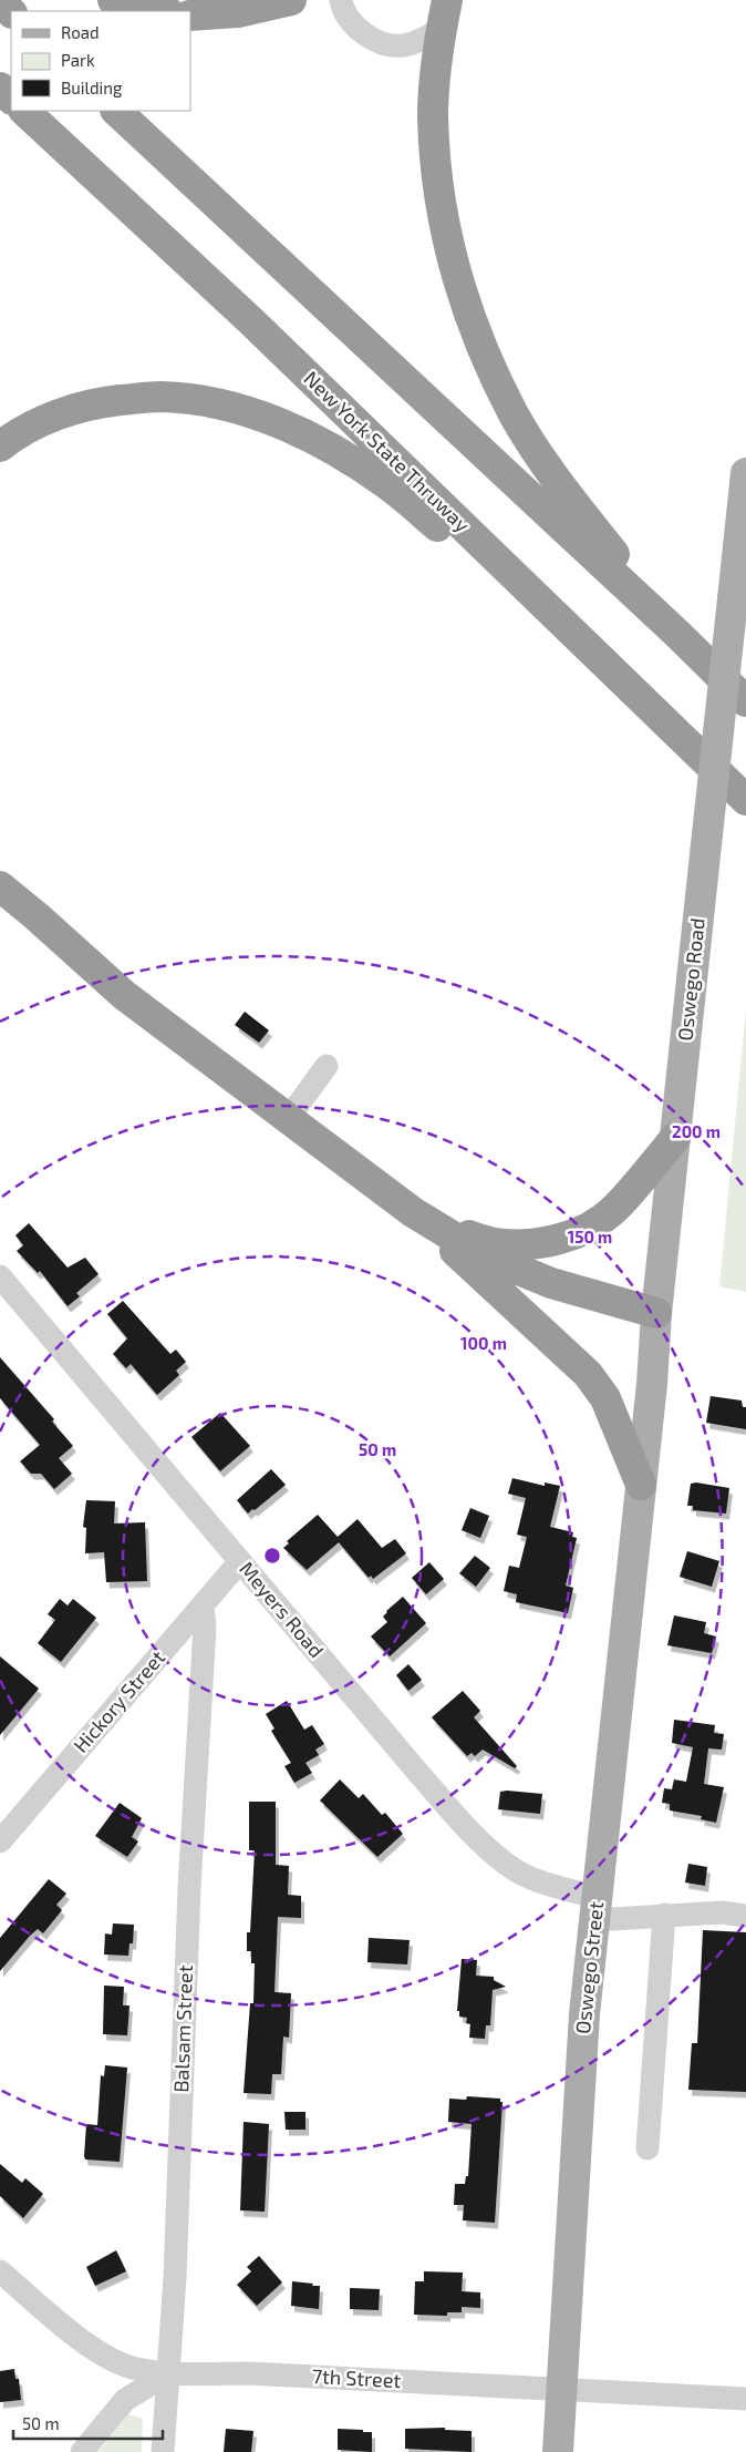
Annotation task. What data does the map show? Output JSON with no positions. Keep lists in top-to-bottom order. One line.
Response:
{"streets":{"highway":["New York State Thruway"],"main road":["Oswego Road","Oswego Street"],"street":["Meyers Road","Hickory Street","Balsam Street","7th Street"]},"crossings":[["Oswego Road","Oswego Street"],["Meyers Road","Hickory Street"],["Meyers Road","Oswego Street"],["Hickory Street","Balsam Street"],["Oswego Street","7th Street"],["Balsam Street","7th Street"]],"legend":["Road","Park","Building"],"scale_bar":"50 m","rings":["200 m","150 m","100 m","50 m"]}
